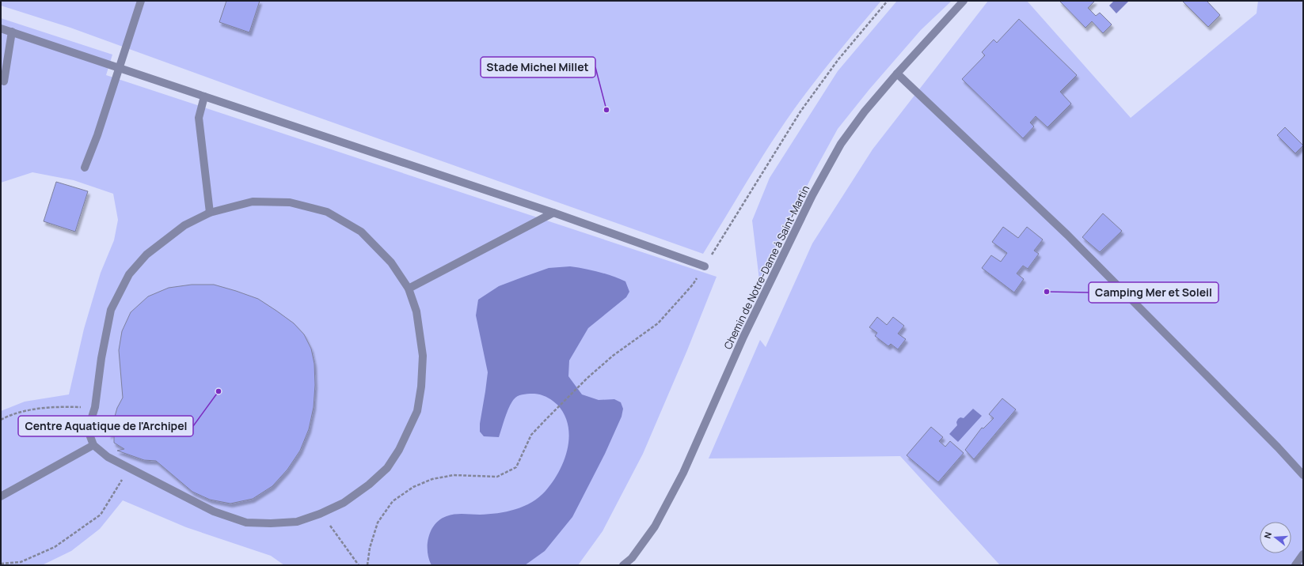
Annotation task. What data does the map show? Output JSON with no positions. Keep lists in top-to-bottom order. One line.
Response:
{"streets":{"street":["Chemin de Notre-Dame à Saint-Martin"]},"places":["Stade Michel Millet","Camping Mer et Soleil","Centre Aquatique de l'Archipel"],"north":"left"}
